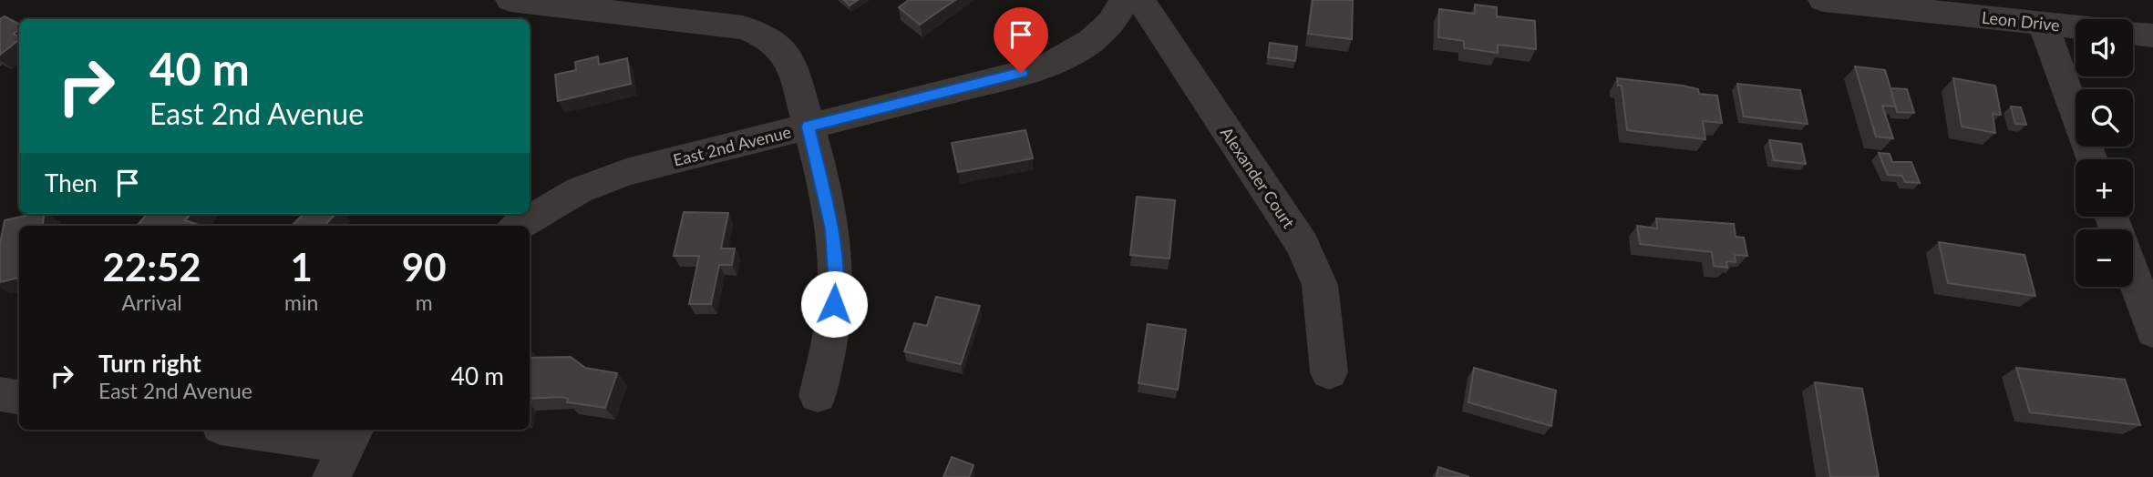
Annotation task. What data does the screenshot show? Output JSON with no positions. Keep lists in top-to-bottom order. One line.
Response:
{"streets":{"street":["Leon Drive","East 2nd Avenue","Alexander Court"]},"page":{"map_buttons":["+","−"],"turn":["40 m","East 2nd Avenue"],"then":"Then","eta":["22:52","Arrival","1","min","90","m"],"list":[{"name":"Turn right","note":"East 2nd Avenue","value":"40 m"}]}}
